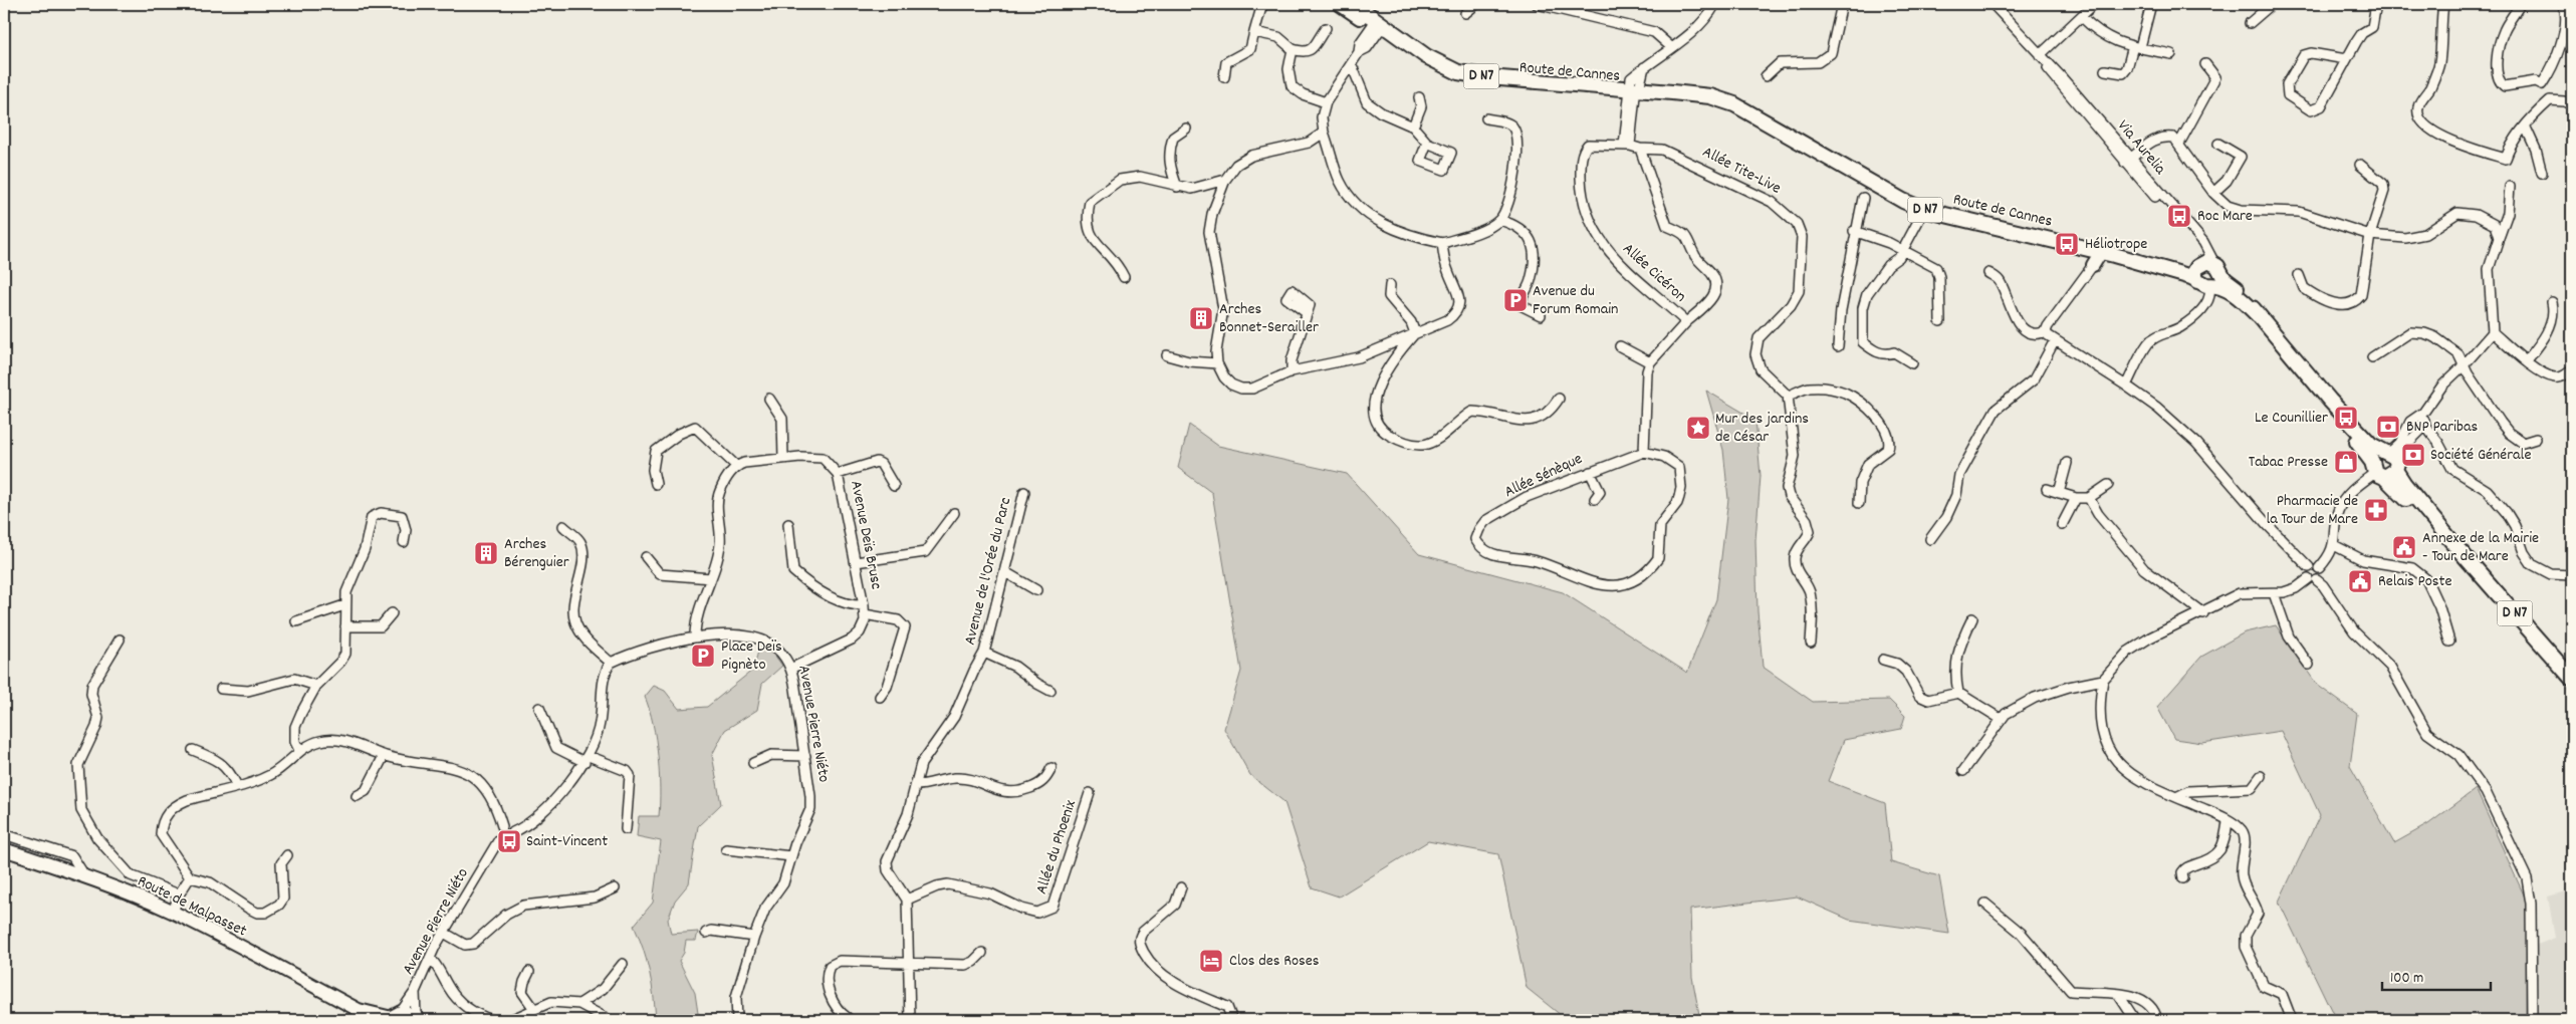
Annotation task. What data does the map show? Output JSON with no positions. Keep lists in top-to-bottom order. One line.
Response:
{"streets":{"main road":["Route de Cannes","D N7","Route de Malpasset"],"street":["Via Aurelia","Allée Tite-Live","Allée Cicéron","Allée Sénèque","Avenue Deïs Brusc","Avenue de l'Orée du Parc","Avenue Pierre Niéto","Allée du Phoenix"]},"crossings":[["Route de Cannes","D N7"],["Route de Cannes","Via Aurelia"],["D N7","Via Aurelia"],["Allée Tite-Live","Allée Cicéron"],["Avenue Deïs Brusc","Avenue Pierre Niéto"],["Avenue de l'Orée du Parc","Allée du Phoenix"]],"places":{"bus stop":["Roc Mare","Héliotrope","Le Counillier","Saint-Vincent"],"parking":["Avenue du Forum Romain","Place Deïs Pignèto"],"building":["Arches Bonnet-Serailler","Arches Bérenguier"],"bank":["BNP Paribas","Société Générale"],"place":["Mur des jardins de César"],"shop":["Tabac Presse"],"pharmacy":["Pharmacie de la Tour de Mare"],"public building":["Annexe de la Mairie - Tour de Mare","Relais Poste"],"hotel":["Clos des Roses"]},"scale_bar":"100 m"}
